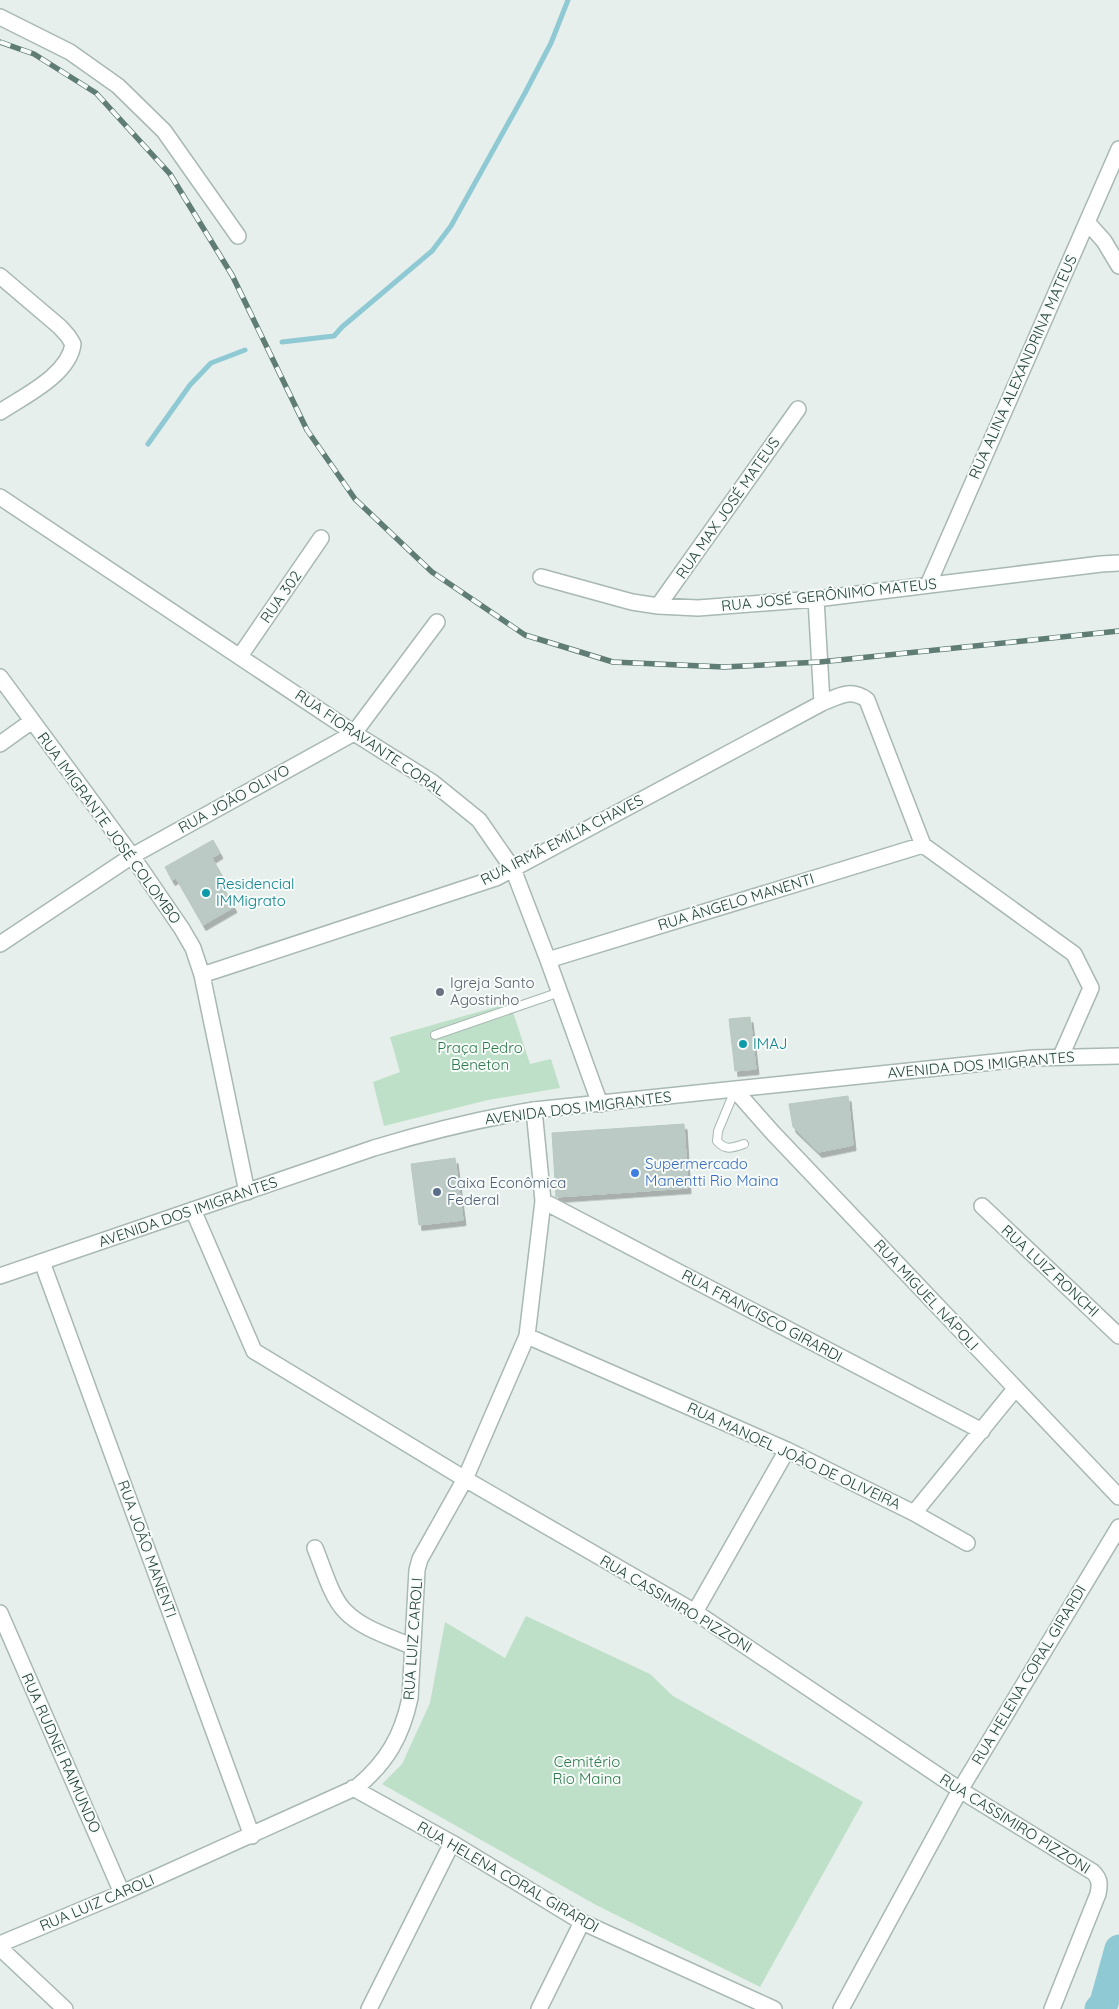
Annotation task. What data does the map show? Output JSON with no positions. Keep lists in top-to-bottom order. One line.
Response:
{"streets":{"street":["RUA ALINA ALEXANDRINA MATEUS","RUA MAX JOSÉ MATEUS","RUA JOSÉ GERÔNIMO MATEUS","RUA 302","RUA FIORAVANTE CORAL","RUA JOÃO OLIVO","RUA IMIGRANTE JOSÉ COLOMBO","RUA IRMÃ EMÍLIA CHAVES","RUA ÂNGELO MANENTI","AVENIDA DOS IMIGRANTES","RUA LUIZ RONCHI","RUA MIGUEL NÁPOLI","RUA FRANCISCO GIRARDI","RUA MANOEL JOÃO DE OLIVEIRA","RUA JOÃO MANENTI","RUA CASSIMIRO PIZZONI","RUA LUIZ CAROLI","RUA HELENA CORAL GIRARDI","RUA RUDNEI RAIMUNDO"]},"crossings":[["RUA ALINA ALEXANDRINA MATEUS","RUA JOSÉ GERÔNIMO MATEUS"],["RUA MAX JOSÉ MATEUS","RUA JOSÉ GERÔNIMO MATEUS"],["RUA 302","RUA FIORAVANTE CORAL"],["RUA FIORAVANTE CORAL","RUA JOÃO OLIVO"],["RUA FIORAVANTE CORAL","RUA IRMÃ EMÍLIA CHAVES"],["RUA FIORAVANTE CORAL","RUA ÂNGELO MANENTI"],["RUA FIORAVANTE CORAL","AVENIDA DOS IMIGRANTES"],["RUA JOÃO OLIVO","RUA IMIGRANTE JOSÉ COLOMBO"],["RUA IMIGRANTE JOSÉ COLOMBO","RUA IRMÃ EMÍLIA CHAVES"],["RUA IMIGRANTE JOSÉ COLOMBO","AVENIDA DOS IMIGRANTES"],["RUA IRMÃ EMÍLIA CHAVES","RUA ÂNGELO MANENTI"],["AVENIDA DOS IMIGRANTES","RUA MIGUEL NÁPOLI"],["AVENIDA DOS IMIGRANTES","RUA JOÃO MANENTI"],["AVENIDA DOS IMIGRANTES","RUA CASSIMIRO PIZZONI"],["AVENIDA DOS IMIGRANTES","RUA LUIZ CAROLI"],["RUA MIGUEL NÁPOLI","RUA MANOEL JOÃO DE OLIVEIRA"],["RUA FRANCISCO GIRARDI","RUA MANOEL JOÃO DE OLIVEIRA"],["RUA FRANCISCO GIRARDI","RUA LUIZ CAROLI"],["RUA MANOEL JOÃO DE OLIVEIRA","RUA LUIZ CAROLI"],["RUA JOÃO MANENTI","RUA LUIZ CAROLI"],["RUA CASSIMIRO PIZZONI","RUA LUIZ CAROLI"],["RUA CASSIMIRO PIZZONI","RUA HELENA CORAL GIRARDI"],["RUA LUIZ CAROLI","RUA HELENA CORAL GIRARDI"],["RUA LUIZ CAROLI","RUA RUDNEI RAIMUNDO"]],"parks":["Praça Pedro Beneton","Cemitério Rio Maina"],"places":["Residencial IMMigrato","Igreja Santo Agostinho","IMAJ","Supermercado Manentti Rio Maina","Caixa Econômica Federal"]}
